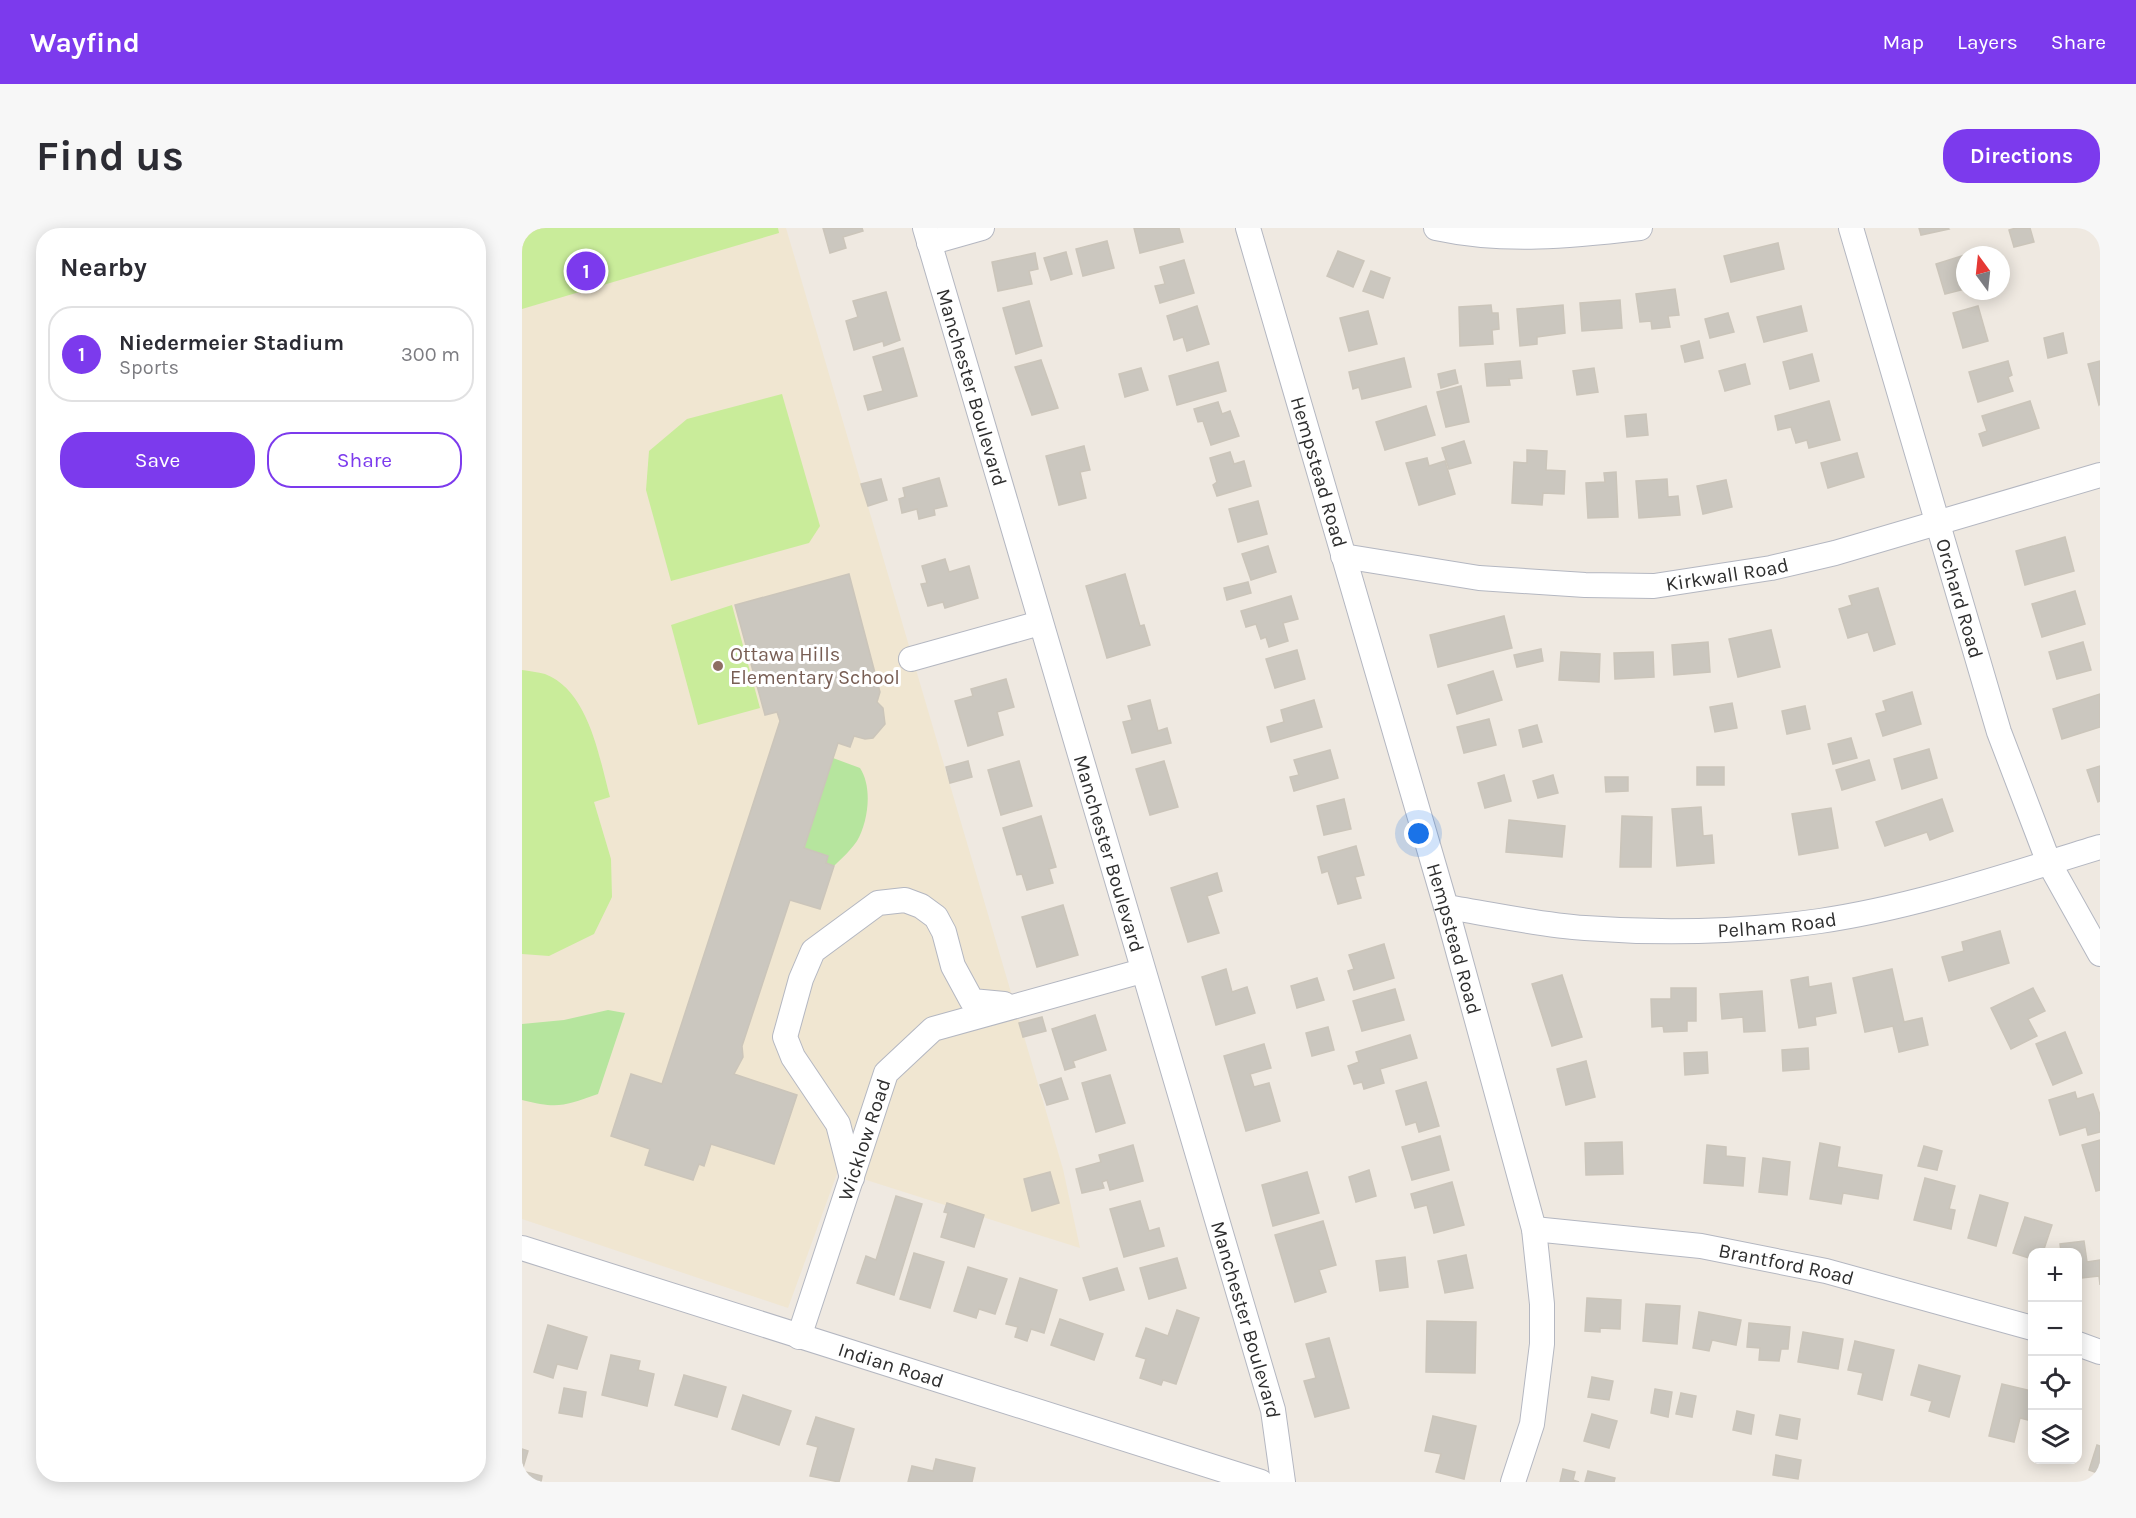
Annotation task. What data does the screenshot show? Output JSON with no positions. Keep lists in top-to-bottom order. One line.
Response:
{"streets":{"street":["Manchester Boulevard","Hempstead Road","Kirkwall Road","Orchard Road","Pelham Road","Wicklow Road","Brantford Road","Indian Road"]},"crossings":[["Manchester Boulevard","Wicklow Road"],["Hempstead Road","Kirkwall Road"],["Hempstead Road","Pelham Road"],["Hempstead Road","Brantford Road"],["Kirkwall Road","Orchard Road"],["Orchard Road","Pelham Road"],["Wicklow Road","Indian Road"]],"places":["Ottawa Hills Elementary School"],"north":"top","page":{"header":"Wayfind","nav":["Map","Layers","Share"],"buttons":["Directions",["Save","Share"]],"title":"Find us","heading":"Nearby","pins":"1","list":[{"mark":"1","name":"Niedermeier Stadium","note":"Sports","value":"300 m"}],"map_buttons":["+","−"]}}
